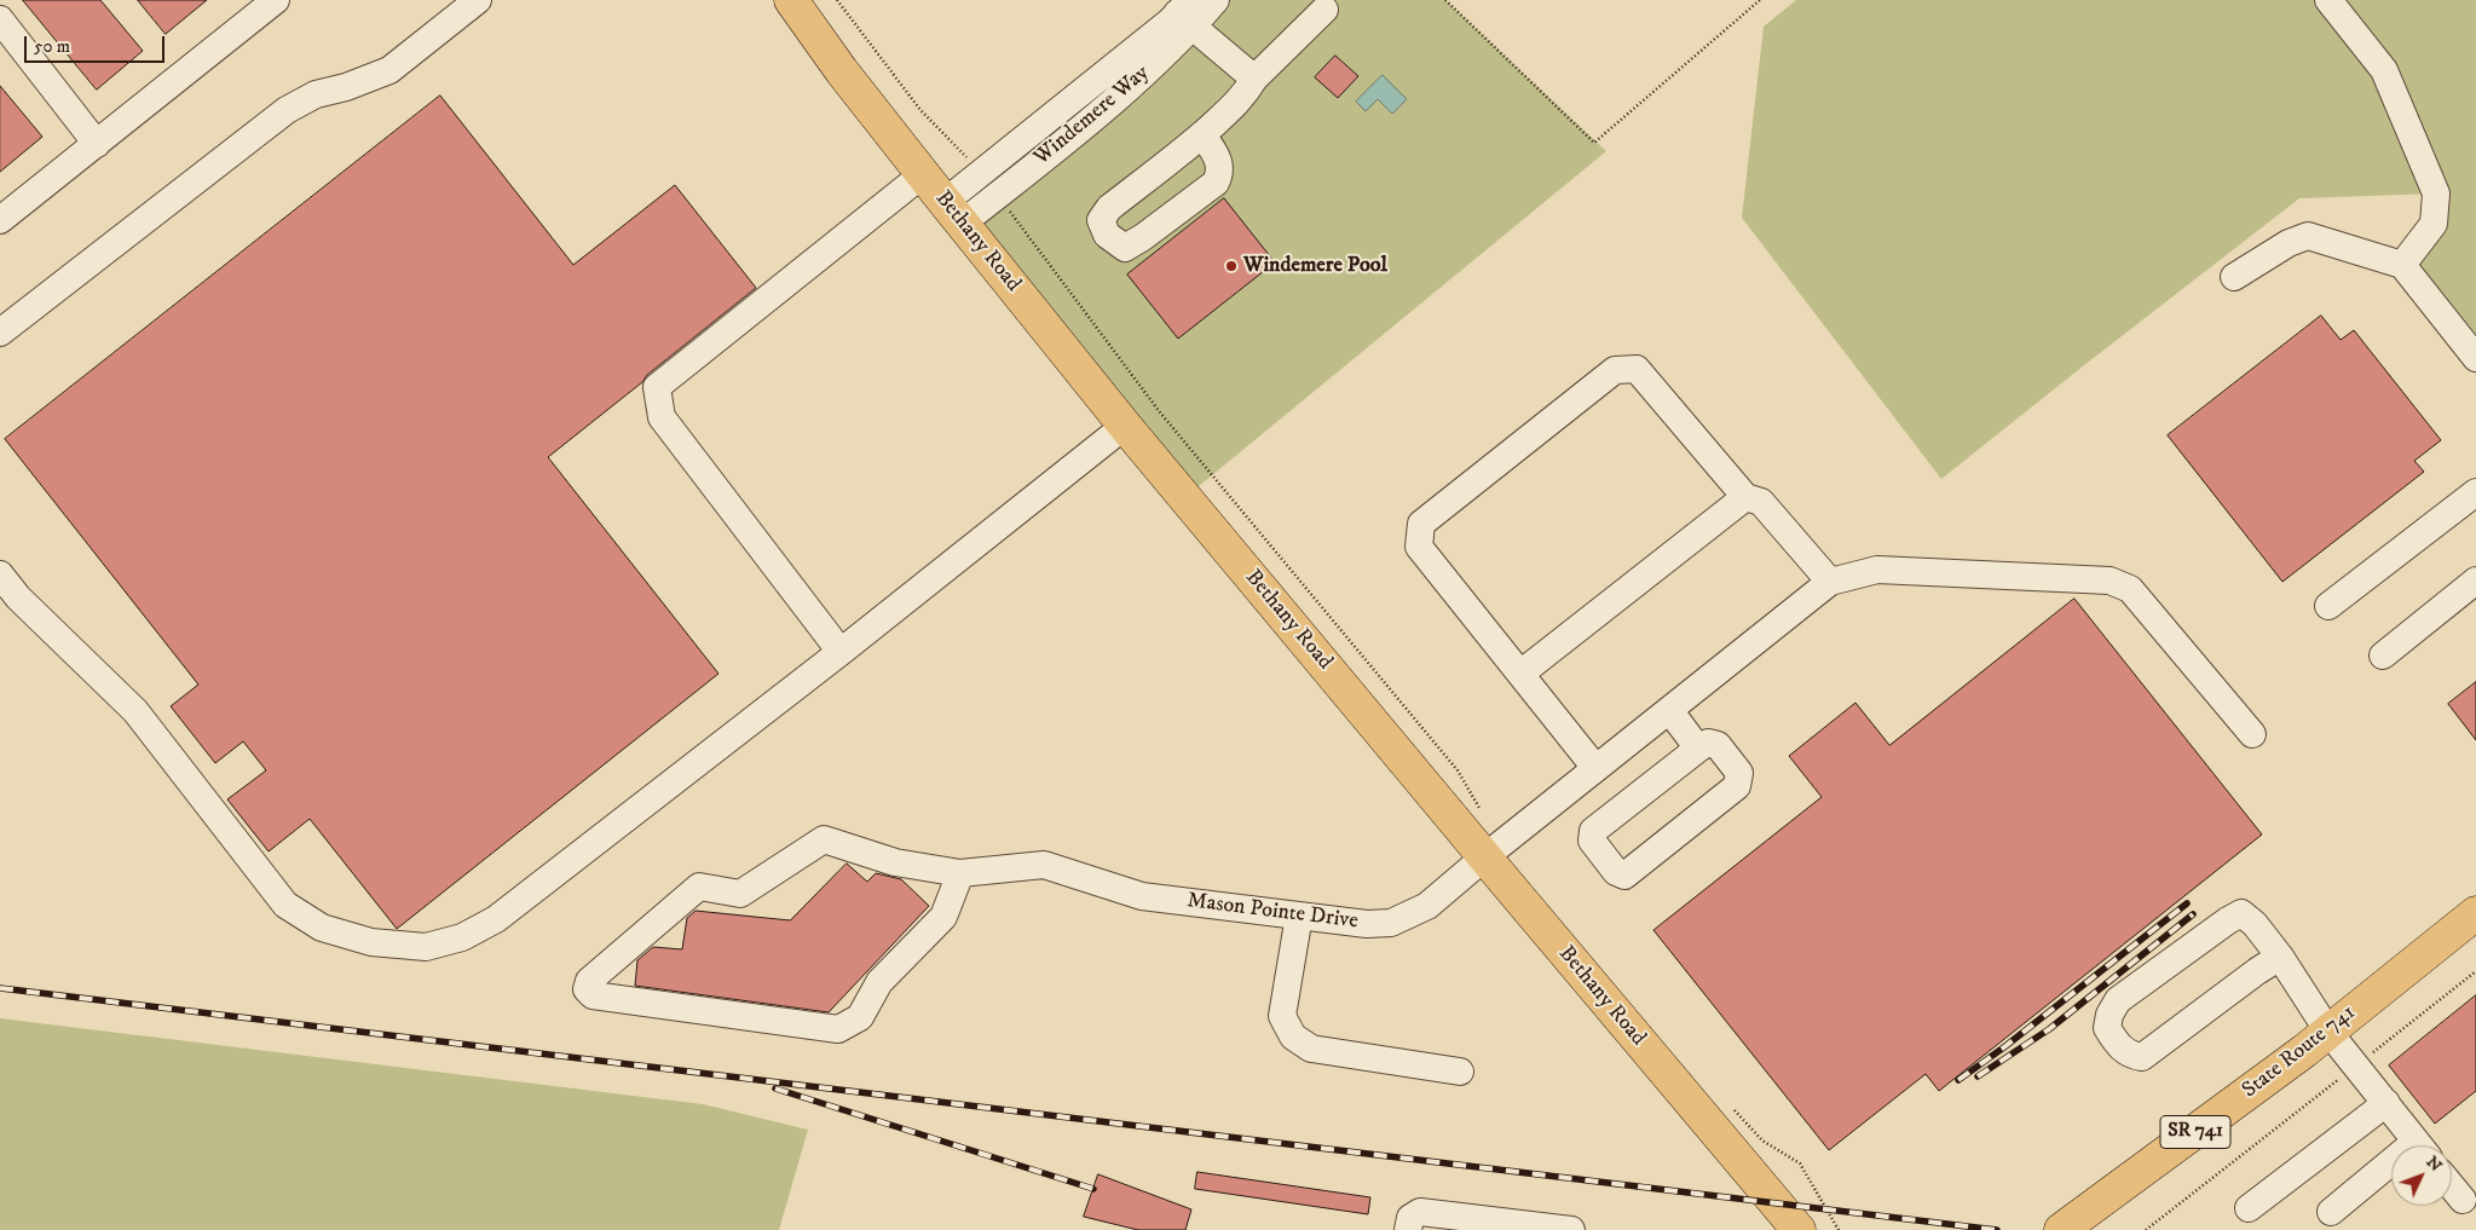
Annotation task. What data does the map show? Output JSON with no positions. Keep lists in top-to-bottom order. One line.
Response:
{"streets":{"main road":["Bethany Road","State Route 741","SR 741"],"street":["Windemere Way","Mason Pointe Drive"]},"crossings":[["Windemere Way","Bethany Road"],["Bethany Road","Mason Pointe Drive"]],"places":["Windemere Pool"],"scale_bar":"50 m","north":"top right"}
